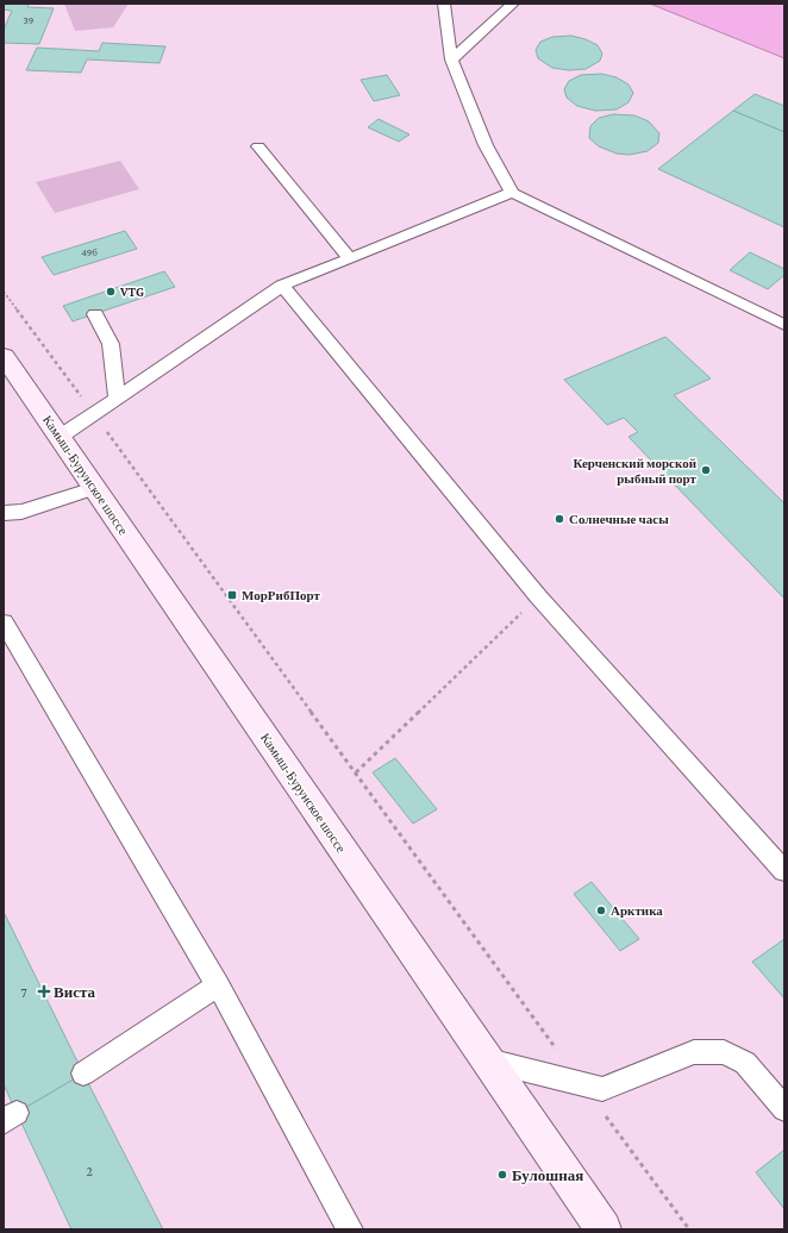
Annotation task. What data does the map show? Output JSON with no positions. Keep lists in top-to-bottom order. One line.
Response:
{"streets":{"main road":["Камыш-Бурунское шоссе"]},"places":{"other":["VTG","Керченский морской рыбный порт","Солнечные часы","Арктика","Булошная"],"transit":["МорРибПорт"],"health":["Виста"]},"house_numbers":["39","49б","7","2"]}
